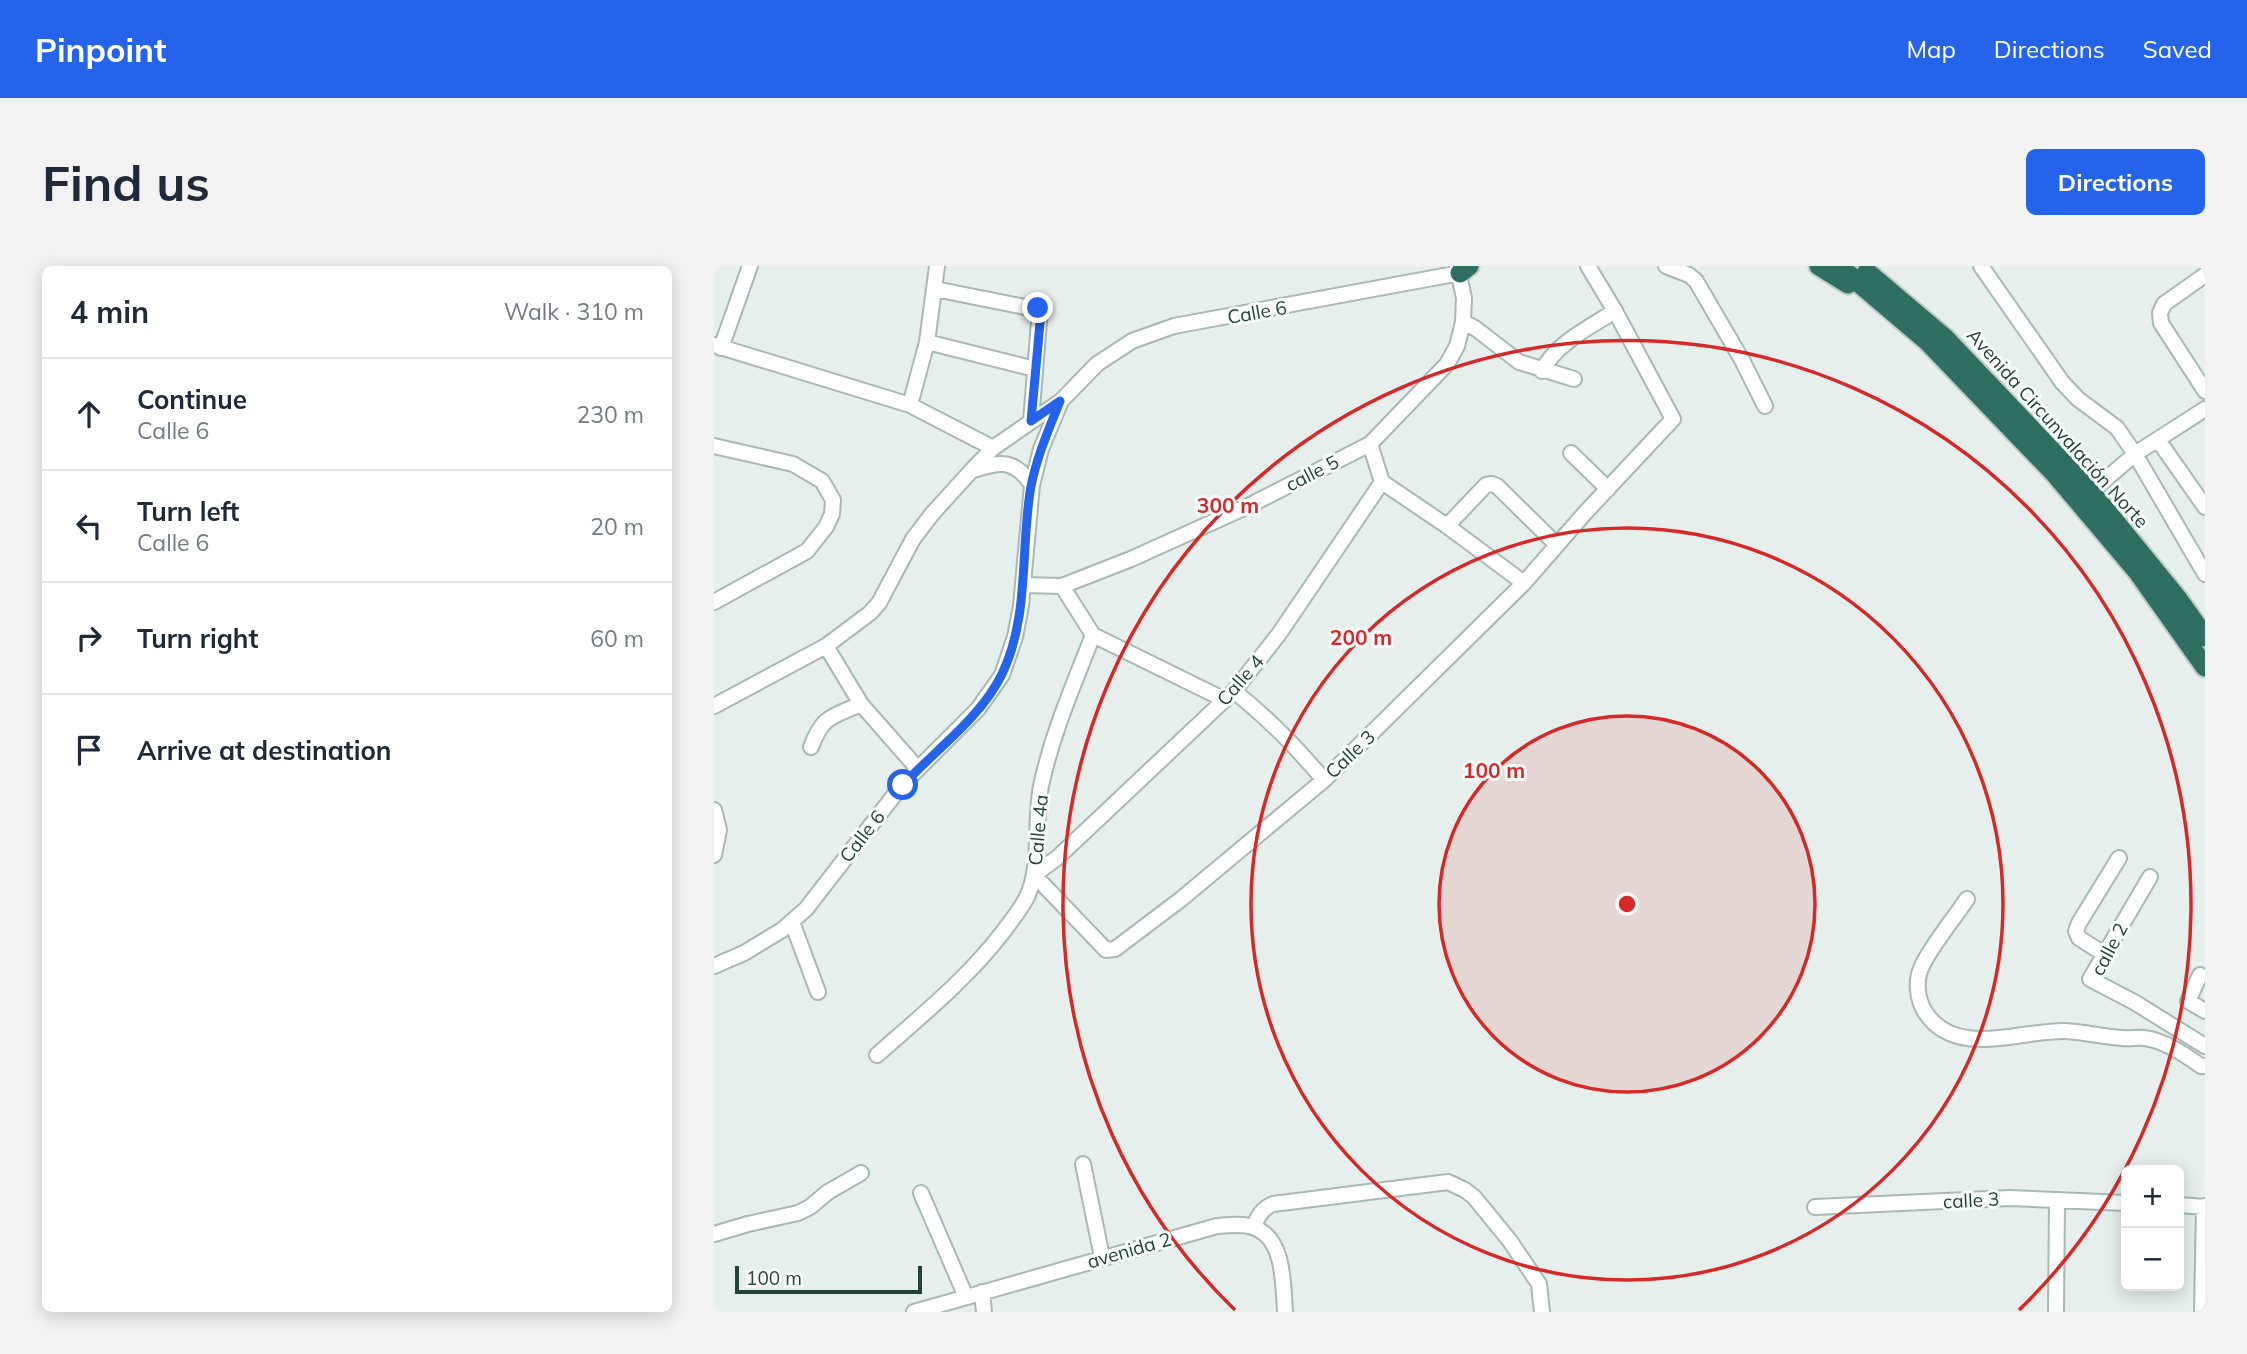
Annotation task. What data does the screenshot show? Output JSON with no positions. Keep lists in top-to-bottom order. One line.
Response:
{"streets":{"highway":["Avenida Circunvalación Norte"],"street":["Calle 6","calle 5","Calle 4","Calle 3","Calle 4a","calle 2","calle 3","avenida 2"]},"crossings":[["Calle 6","calle 5"],["Calle 4","Calle 3"],["Calle 4","Calle 4a"],["Calle 3","Calle 4a"]],"scale_bar":"100 m","page":{"header":"Pinpoint","nav":["Map","Directions","Saved"],"buttons":"Directions","title":"Find us","heading":["4 min","Walk · 310 m"],"list":[["Continue","Calle 6","230 m"],["Turn left","Calle 6","20 m"],["Turn right","60 m"],"Arrive at destination"],"map_buttons":["+","−"],"scale":"100 m"},"rings":["300 m","200 m","100 m"]}
